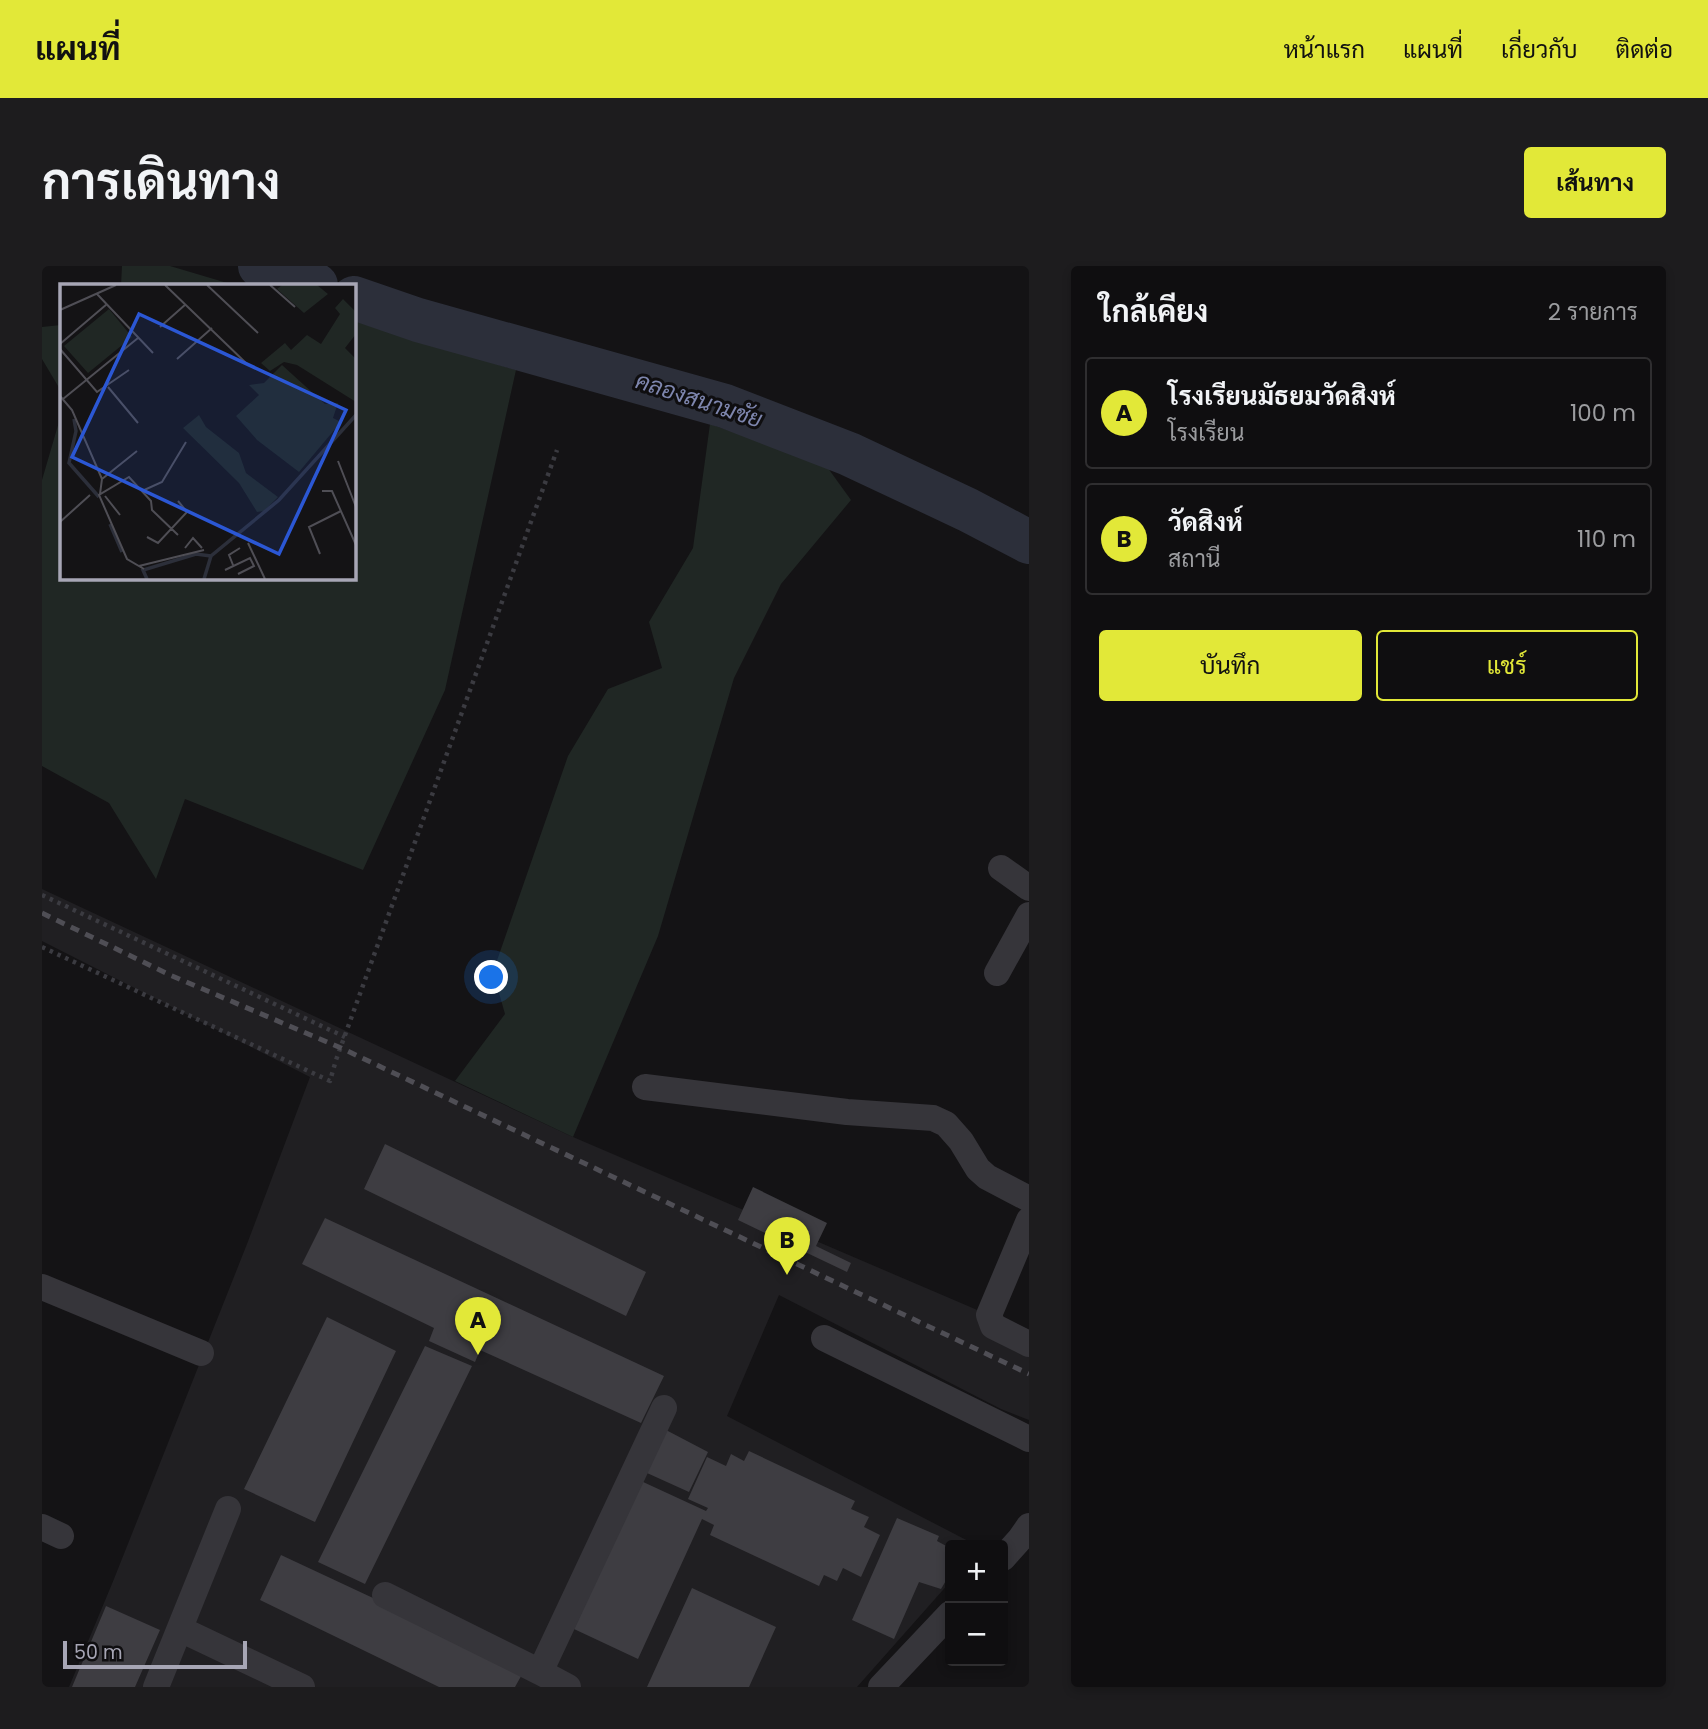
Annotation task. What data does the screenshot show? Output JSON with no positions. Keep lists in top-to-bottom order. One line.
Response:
{"water":["คลองสนามชัย"],"scale_bar":"50 m","page":{"header":"แผนที่","nav":["หน้าแรก","แผนที่","เกี่ยวกับ","ติดต่อ"],"title":"การเดินทาง","buttons":["เส้นทาง",["บันทึก","แชร์"]],"heading":["ใกล้เคียง","2 รายการ"],"list":[{"mark":"A","name":"โรงเรียนมัธยมวัดสิงห์","note":"โรงเรียน","value":"100 m"},{"mark":"B","name":"วัดสิงห์","note":"สถานี","value":"110 m"}],"pins":["B","A"],"map_buttons":["+","−"],"scale":"50 m"}}
